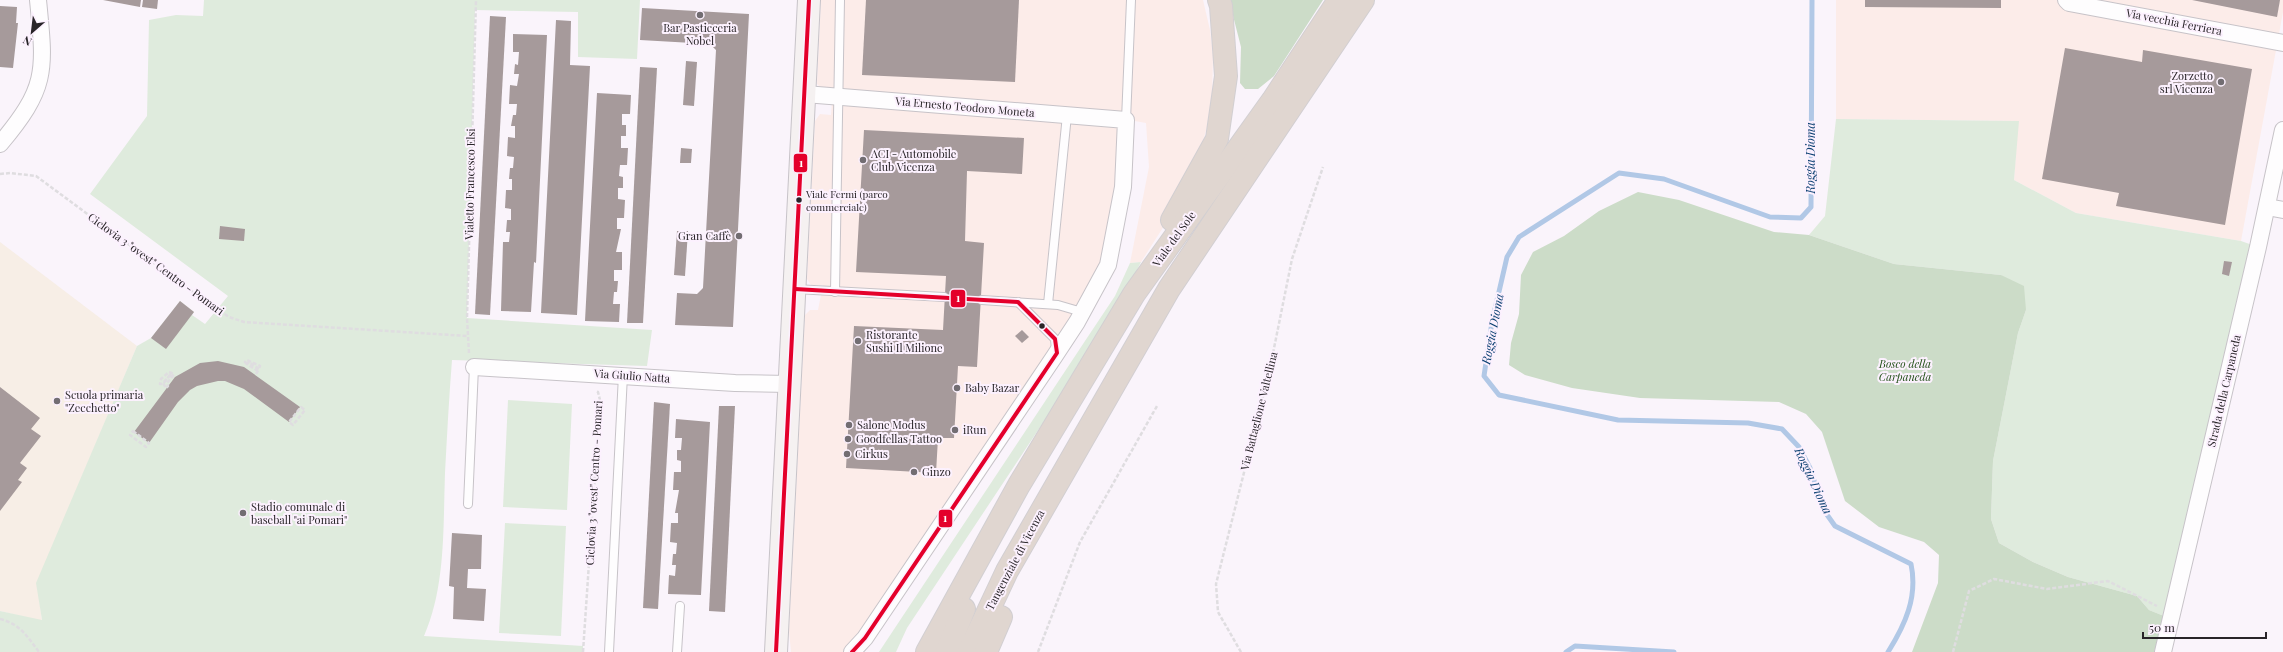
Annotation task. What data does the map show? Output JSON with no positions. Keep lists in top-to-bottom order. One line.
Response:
{"streets":{"highway":["Viale del Sole","Tangenziale di Vicenza"],"street":["Via vecchia Ferriera","Via Ernesto Teodoro Moneta","Via Giulio Natta","Strada della Carpaneda"],"path":["Vialetto Francesco Elsi","Ciclovia 3 \"ovest\" Centro - Pomari","Via Battaglione Valtellina"]},"crossings":[["Vialetto Francesco Elsi","Ciclovia 3 \"ovest\" Centro - Pomari"],["Vialetto Francesco Elsi","Via Giulio Natta"],["Viale del Sole","Tangenziale di Vicenza"]],"water":["Roggia Dioma"],"parks":["Bosco della Carpaneda"],"places":["Bar Pasticceria Nobel","Zorzetto srl Vicenza","ACI - Automobile Club Vicenza","Viale Fermi (parco commerciale)","Gran Caffè","Ristorante Sushi Il Milione","Baby Bazar","Scuola primaria \"Zecchetto\"","Salone Modus","iRun","Goodfellas Tattoo","Cirkus","Ginzo","Stadio comunale di baseball \"ai Pomari\""],"lines":["transit line 1"],"scale_bar":"50 m","north":"bottom left"}
